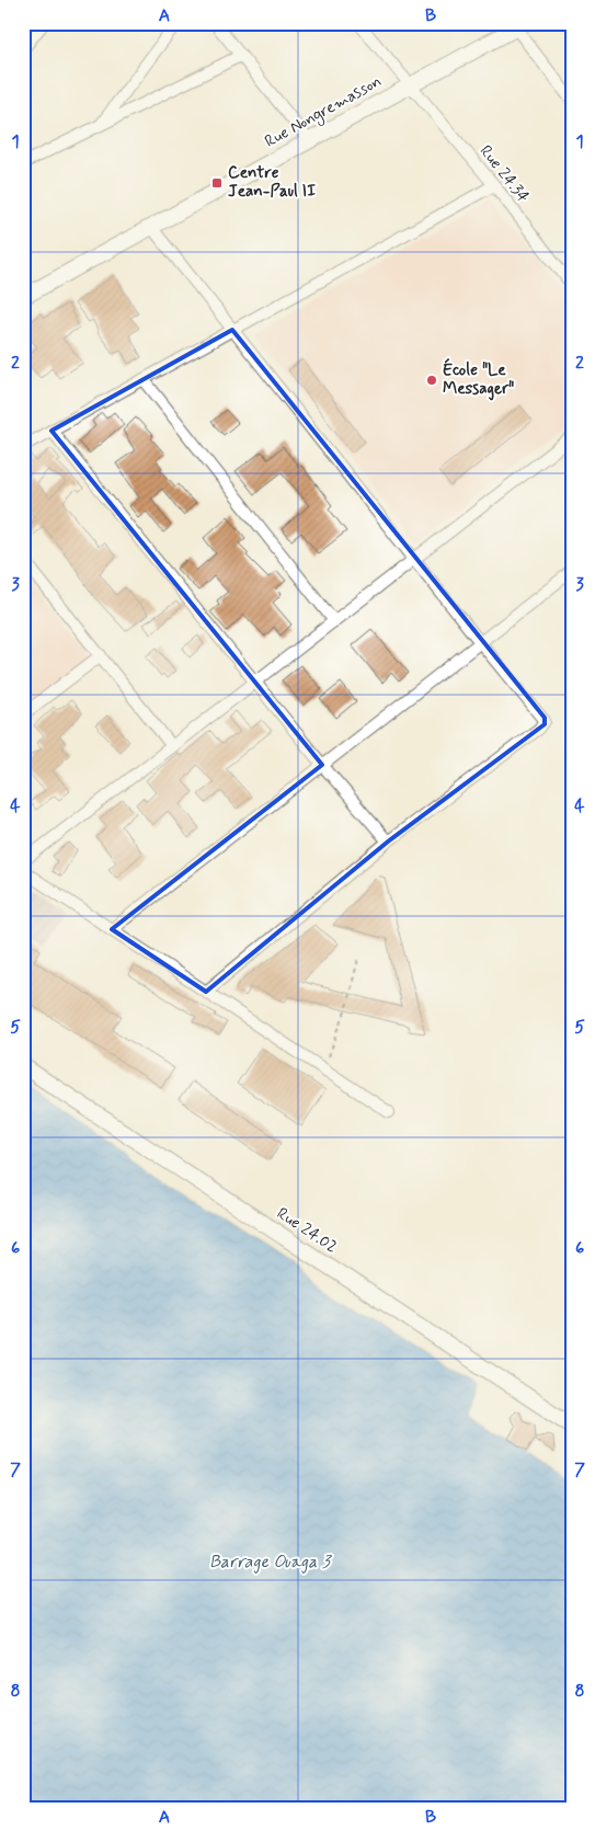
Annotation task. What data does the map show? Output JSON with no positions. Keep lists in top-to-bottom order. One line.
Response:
{"streets":{"street":["Rue Nongremasson","Rue 24.34","Rue 24.02"]},"crossings":[["Rue Nongremasson","Rue 24.34"]],"water":["Barrage Ouaga 3"],"places":{"transit":["Centre Jean-Paul II"],"other":["École \"Le Messager\""]},"grid":{"columns":["A","B"],"rows":["1","2","3","4","5","6","7","8"]}}
